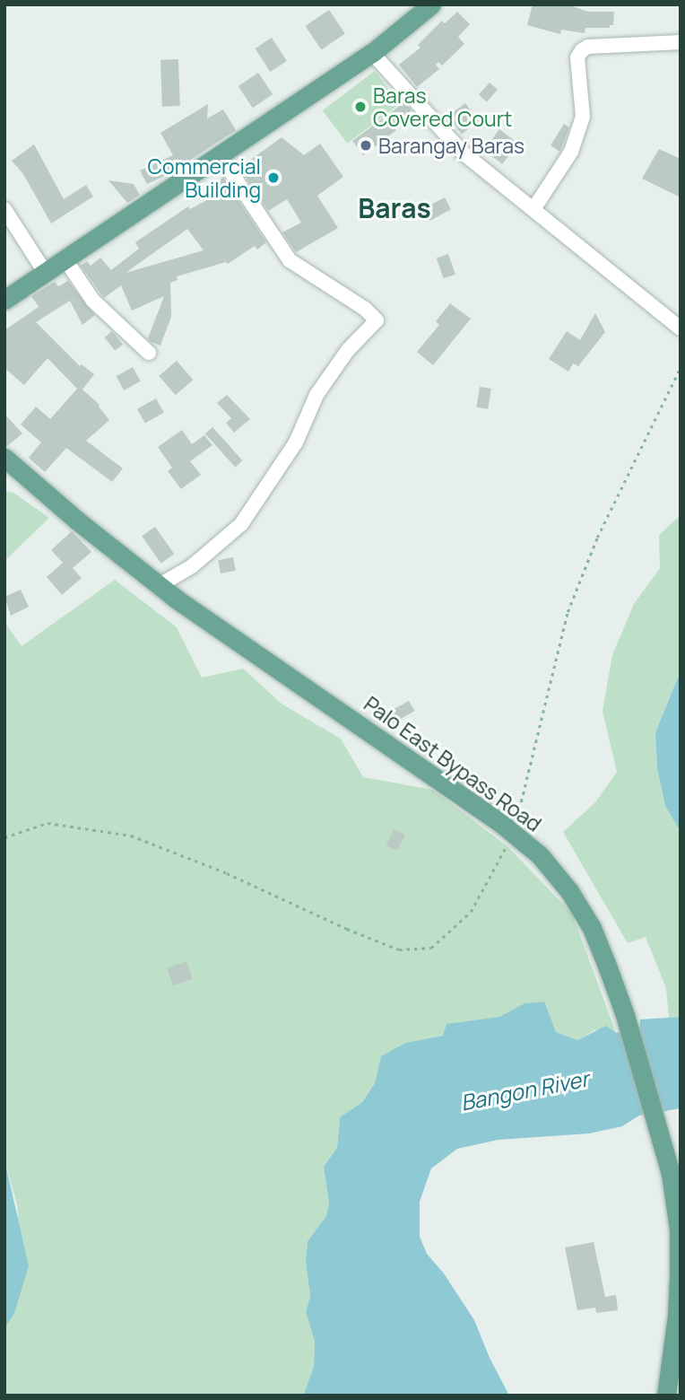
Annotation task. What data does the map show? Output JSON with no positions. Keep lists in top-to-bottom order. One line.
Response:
{"streets":{"main road":["Palo East Bypass Road"]},"districts":["Baras"],"water":["Bangon River"],"places":["Baras Covered Court","Barangay Baras","Commercial Building"]}
